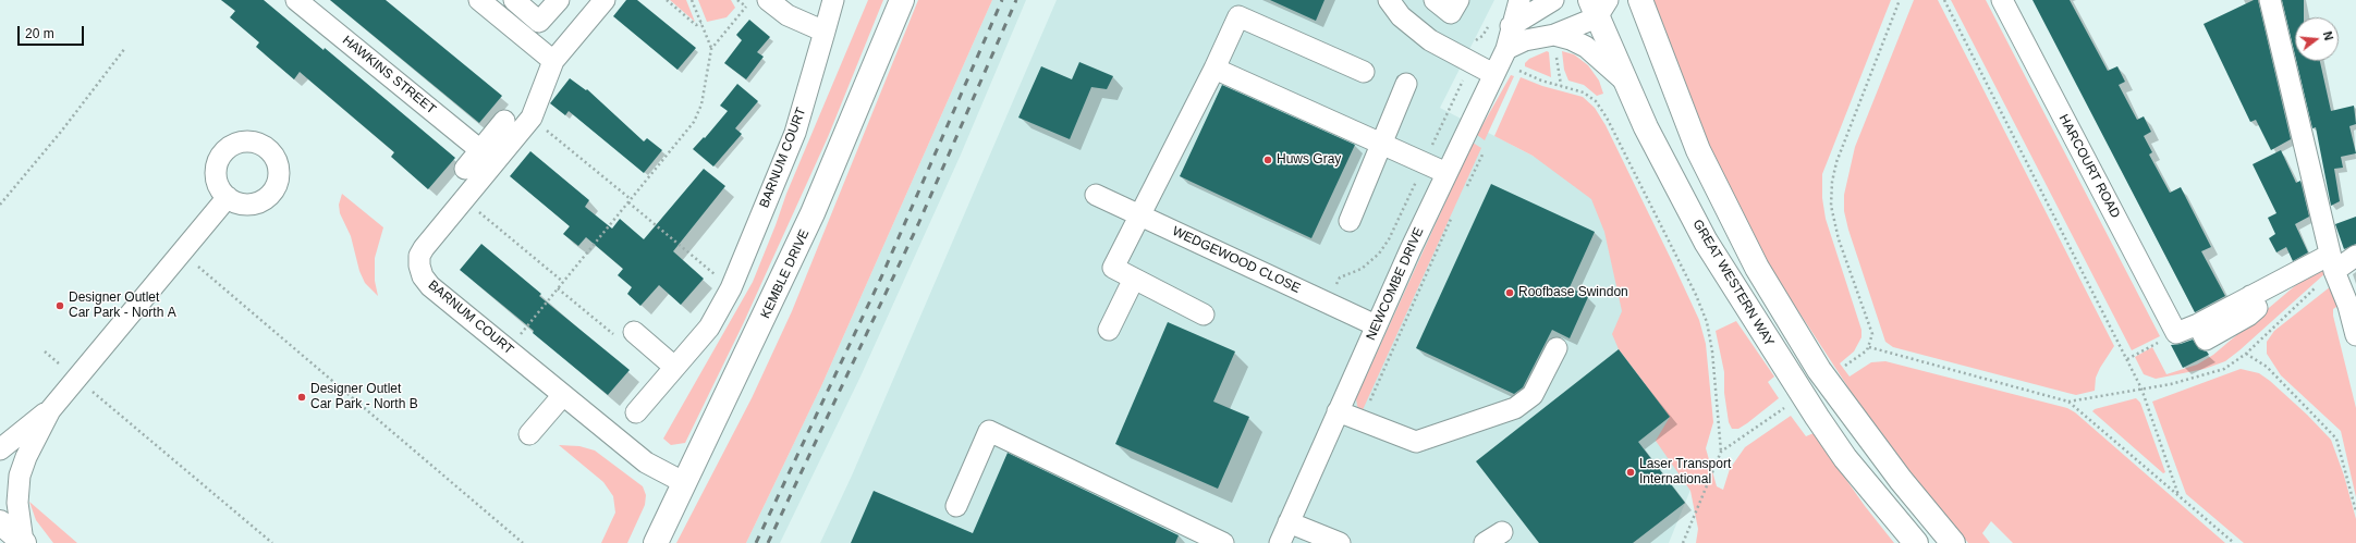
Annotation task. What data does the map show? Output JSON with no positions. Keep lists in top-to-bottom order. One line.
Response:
{"streets":{"main road":["KEMBLE DRIVE","GREAT WESTERN WAY"],"street":["HAWKINS STREET","BARNUM COURT","HARCOURT ROAD","WEDGEWOOD CLOSE","NEWCOMBE DRIVE"]},"crossings":[["BARNUM COURT","KEMBLE DRIVE"],["WEDGEWOOD CLOSE","NEWCOMBE DRIVE"]],"places":["Huws Gray","Roofbase Swindon","Designer Outlet Car Park - North A","Designer Outlet Car Park - North B","Laser Transport International"],"scale_bar":"20 m","north":"right"}
